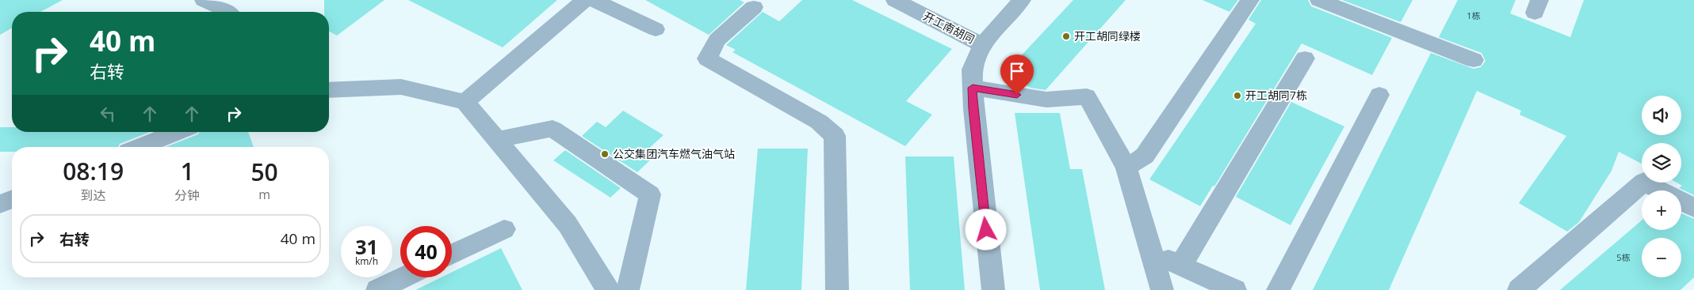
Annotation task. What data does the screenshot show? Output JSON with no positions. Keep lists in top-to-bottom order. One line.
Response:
{"streets":{"street":["开工南胡同"]},"places":["开工胡同绿楼","开工胡同7栋","公交集团汽车燃气油气站"],"house_numbers":["1栋","5栋"],"page":{"turn":["40 m","右转"],"map_buttons":["+","−"],"eta":["08:19","到达","1","分钟","50","m"],"list":[{"name":"右转","value":"40 m"}],"speed":"31 km/h","limit":"40"}}
